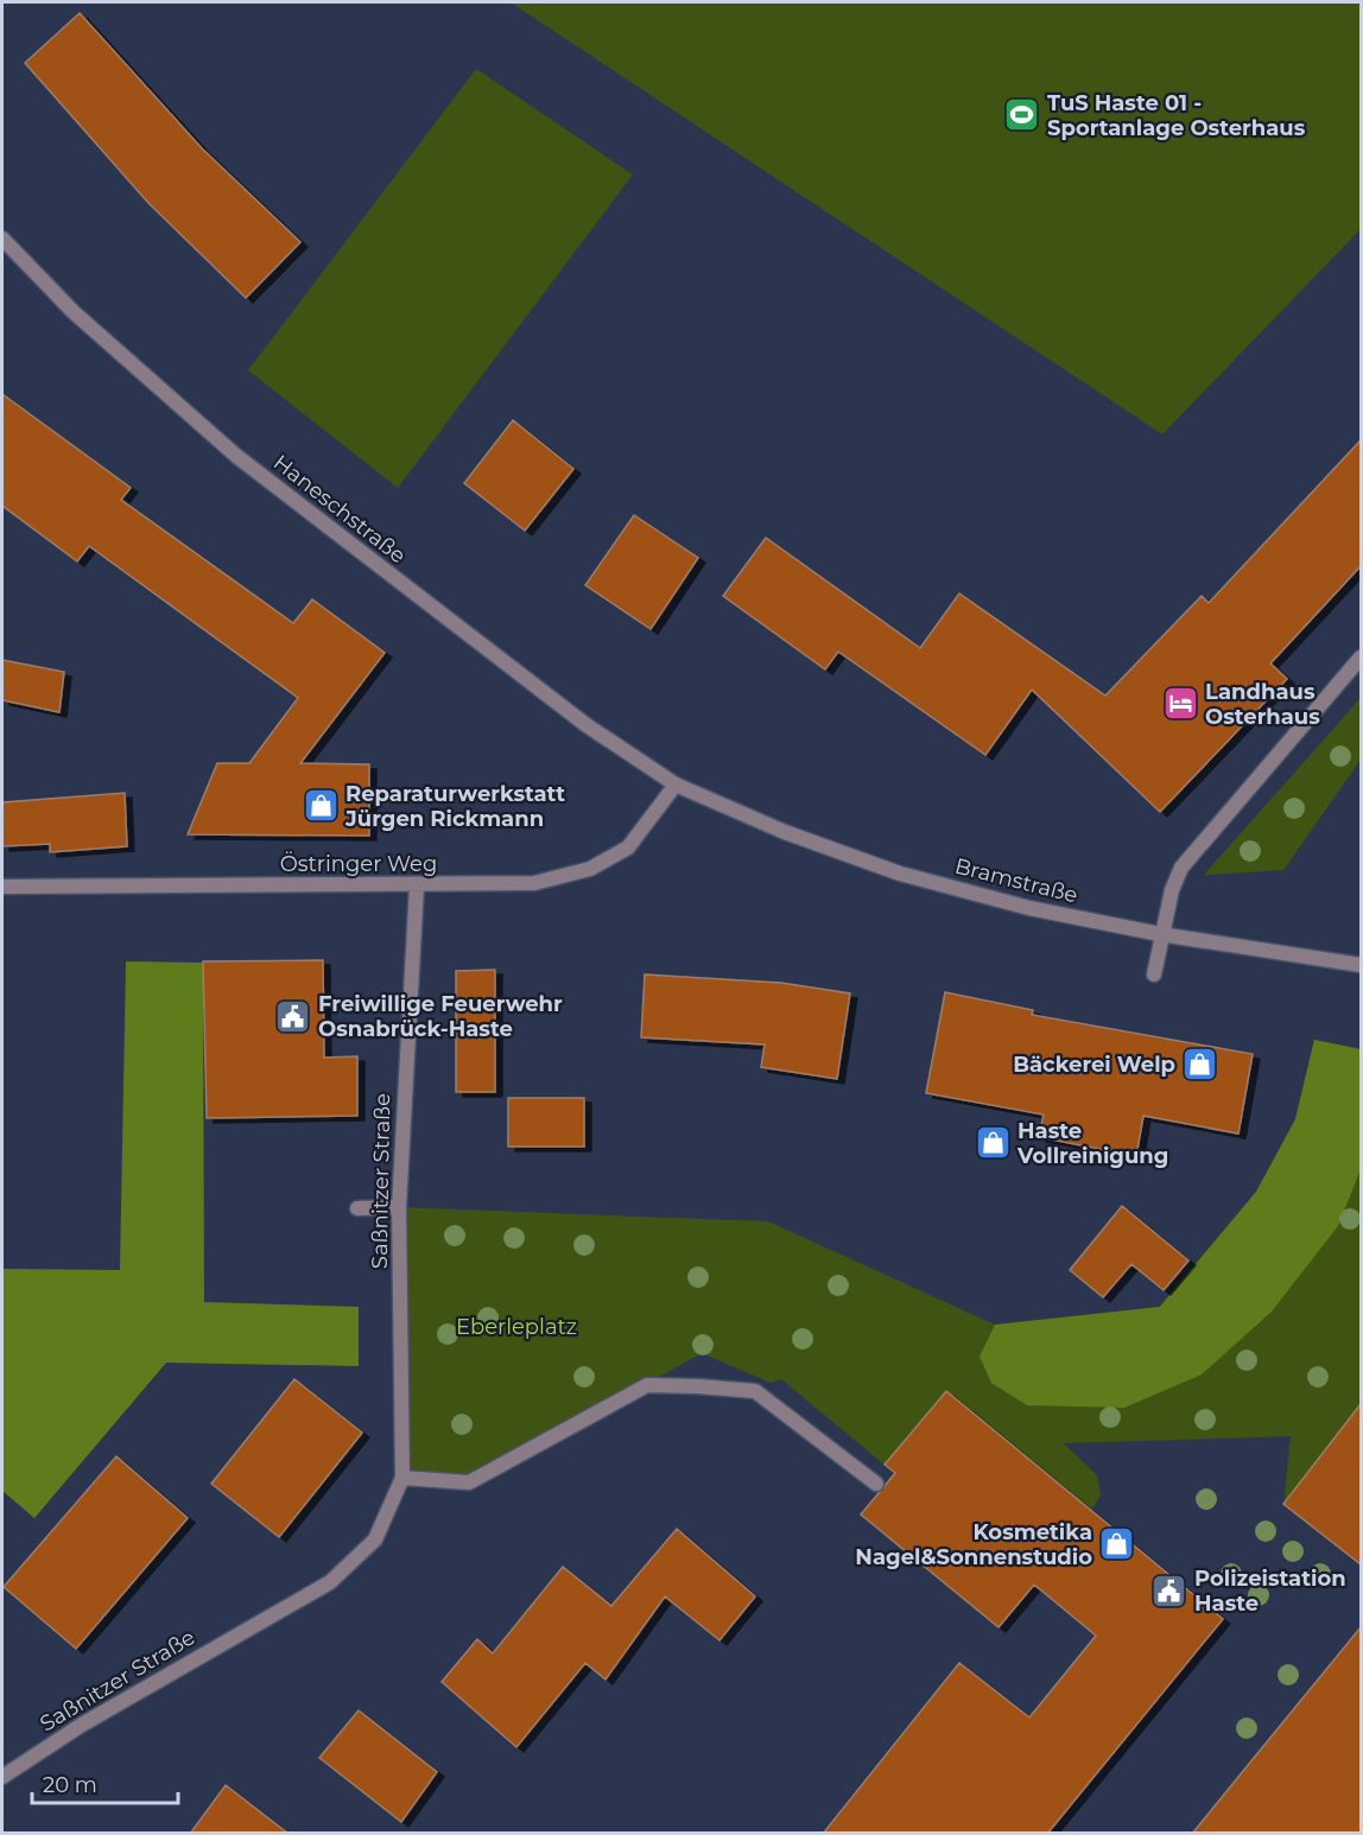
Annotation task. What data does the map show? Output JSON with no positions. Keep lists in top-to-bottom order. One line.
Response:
{"streets":{"street":["Haneschstraße","Östringer Weg","Bramstraße","Saßnitzer Straße"]},"crossings":[["Haneschstraße","Östringer Weg"],["Haneschstraße","Bramstraße"],["Östringer Weg","Bramstraße"],["Östringer Weg","Saßnitzer Straße"]],"parks":["Eberleplatz"],"places":{"sports":["TuS Haste 01 - Sportanlage Osterhaus"],"hotel":["Landhaus Osterhaus"],"shop":["Reparaturwerkstatt Jürgen Rickmann","Bäckerei Welp","Haste Vollreinigung","Kosmetika Nagel&Sonnenstudio"],"public building":["Freiwillige Feuerwehr Osnabrück-Haste","Polizeistation Haste"]},"scale_bar":"20 m"}
